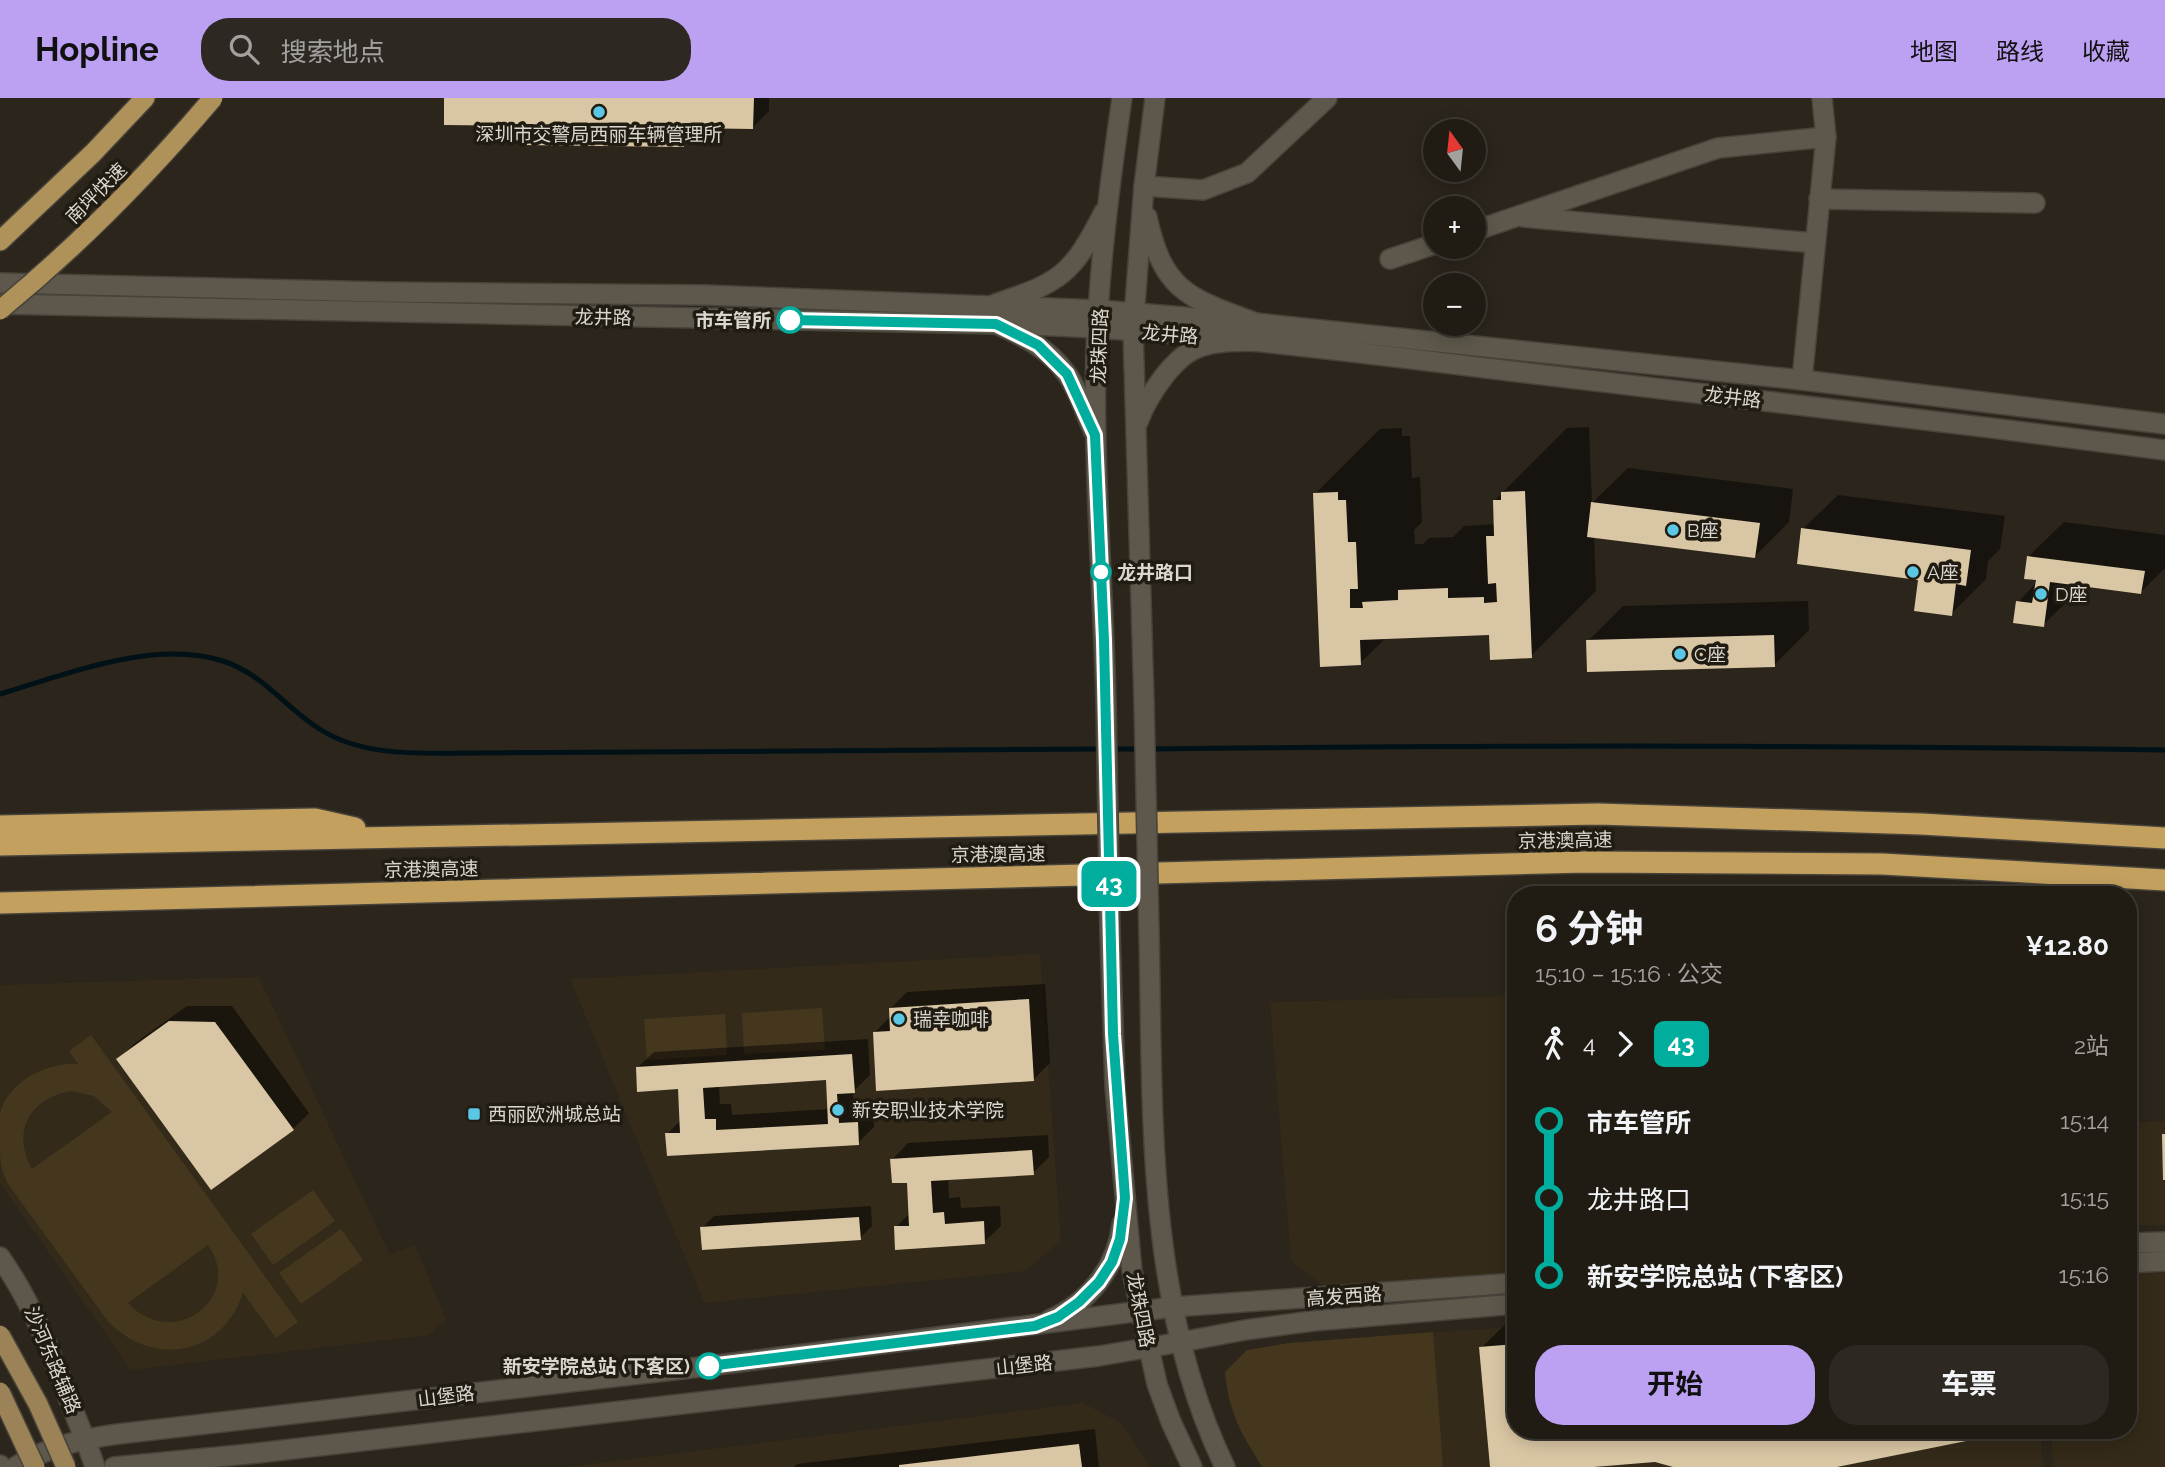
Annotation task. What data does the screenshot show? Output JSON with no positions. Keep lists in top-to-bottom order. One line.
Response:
{"streets":{"highway":["南坪快速","京港澳高速"],"street":["龙井路","龙珠四路","高发西路","沙河东路辅路","山堡路"]},"crossings":[["龙井路","龙珠四路"],["龙珠四路","高发西路"],["龙珠四路","山堡路"],["高发西路","山堡路"],["沙河东路辅路","山堡路"]],"places":{"other":["深圳市交警局西丽车辆管理所","市车管所","B座","龙井路口","A座","D座","C座","瑞幸咖啡","新安职业技术学院","新安学院总站 (下客区)"],"transit":["西丽欧洲城总站"]},"lines":["bus line 43"],"north":"top","page":{"header":"Hopline","search":"搜索地点","nav":["地图","路线","收藏"],"on_map":"43","map_buttons":["+","−"],"heading":["6 分钟","15:10 – 15:16 · 公交","¥12.80"],"legs":["4","43","2站"],"list":[{"name":"市车管所","value":"15:14"},{"name":"龙井路口","value":"15:15"},{"name":"新安学院总站 (下客区)","value":"15:16"}],"buttons":["开始","车票"]}}
